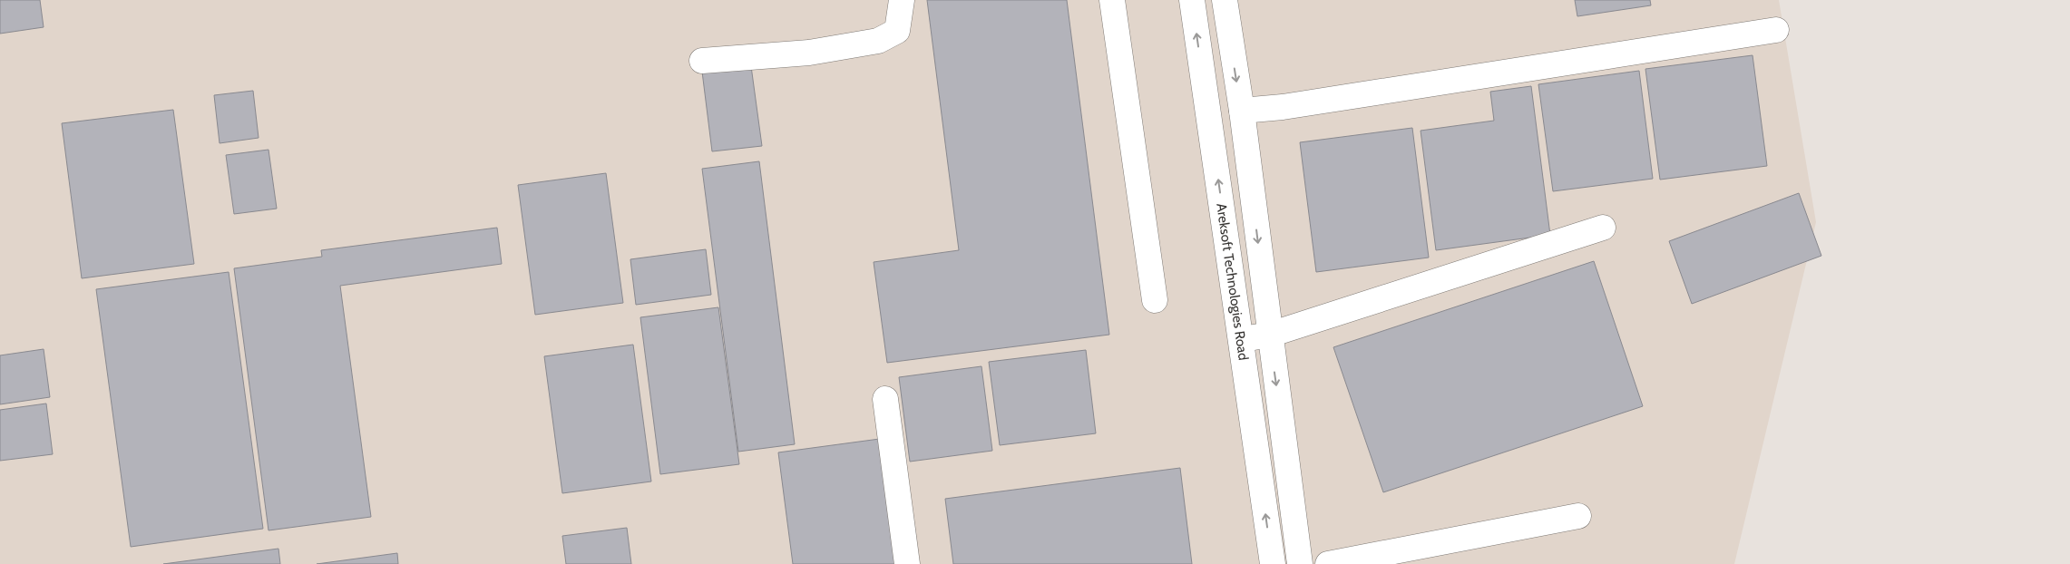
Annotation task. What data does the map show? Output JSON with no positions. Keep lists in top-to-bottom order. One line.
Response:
{"streets":{"street":["Areksoft Technologies Road"]}}
